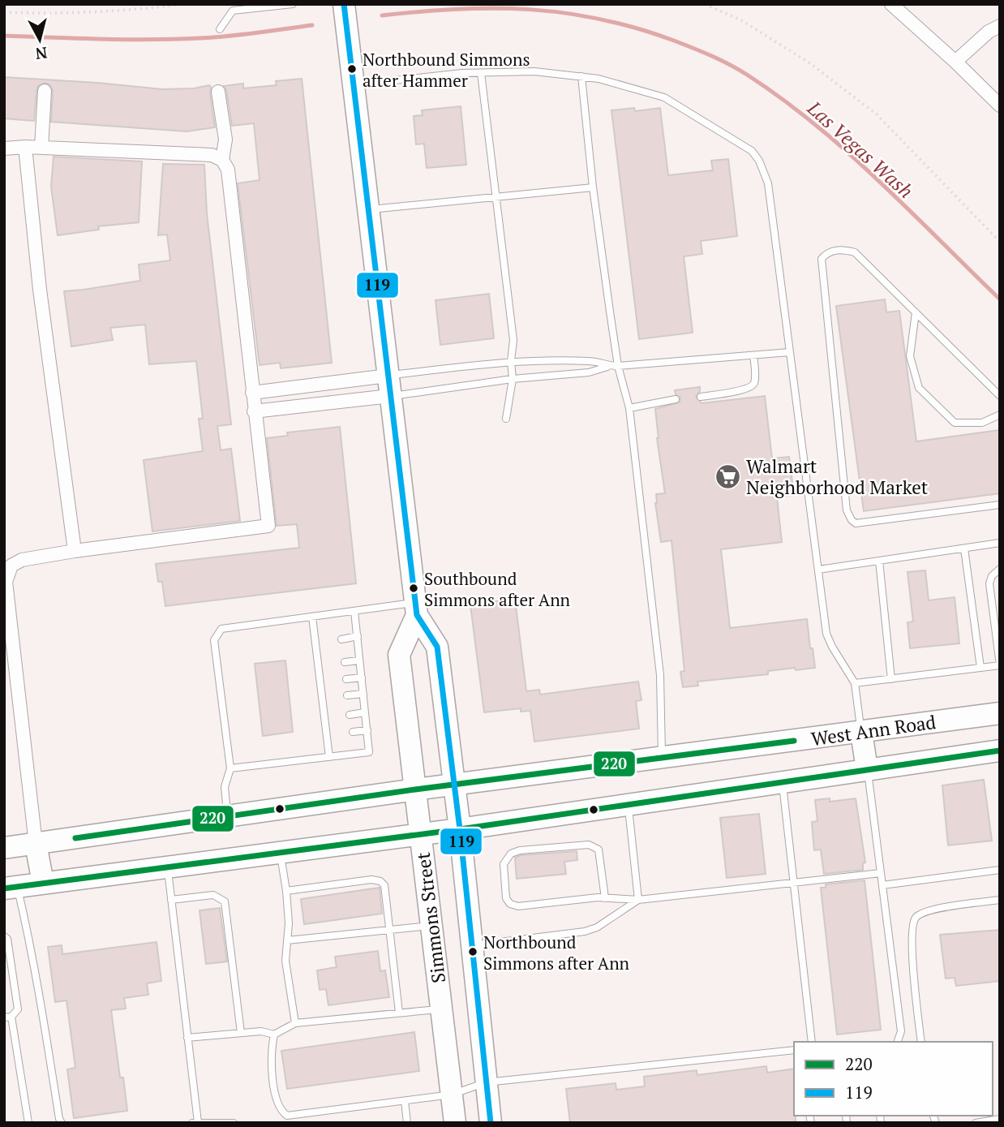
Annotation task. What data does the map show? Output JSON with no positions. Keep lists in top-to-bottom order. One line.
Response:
{"streets":{"main road":["West Ann Road","Simmons Street"]},"crossings":[["West Ann Road","Simmons Street"]],"water":["Las Vegas Wash"],"places":{"other":["Northbound Simmons after Hammer","Southbound Simmons after Ann","Northbound Simmons after Ann"],"supermarket":["Walmart Neighborhood Market"]},"lines":["transit line 119","transit line 220"],"legend":["220","119"],"north":"bottom"}
